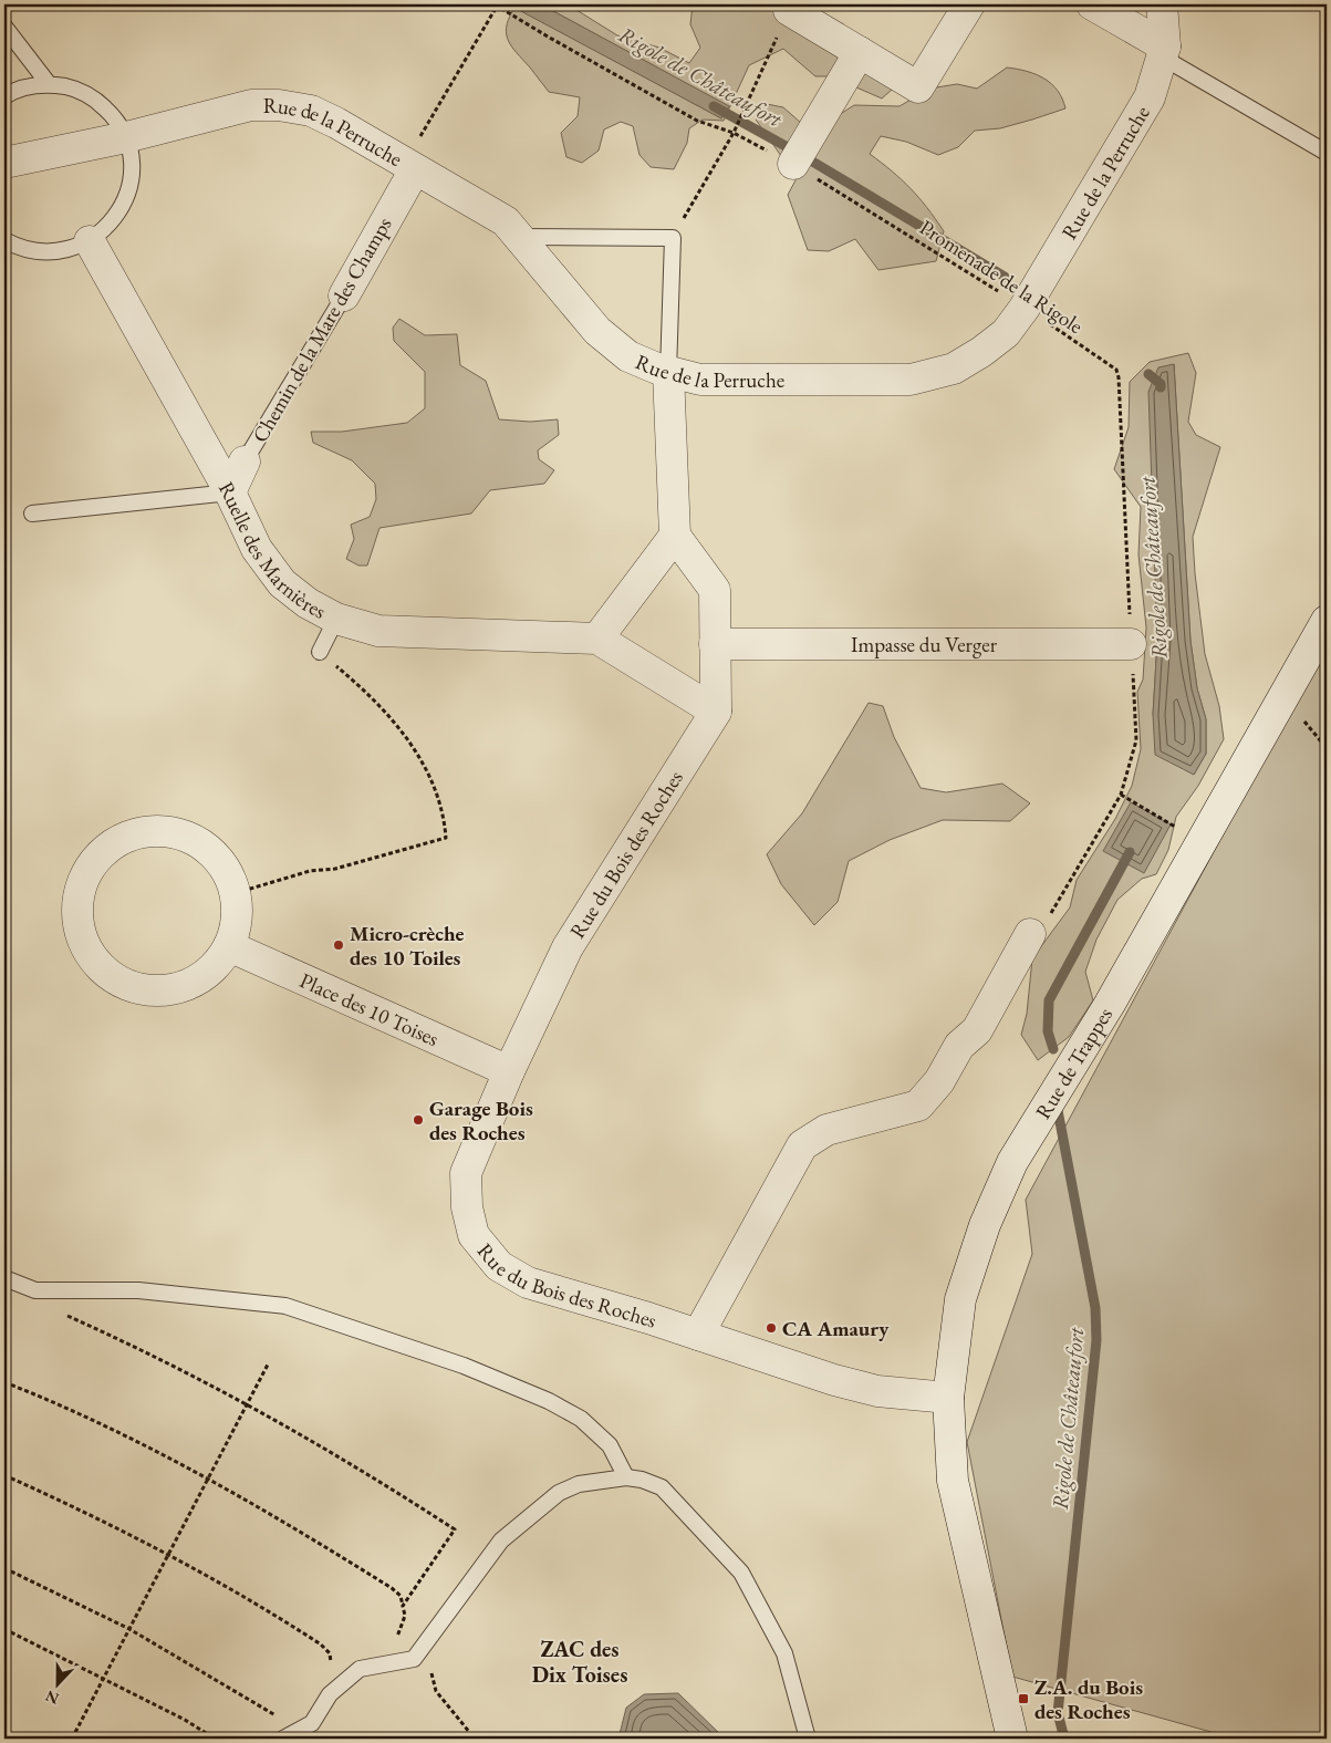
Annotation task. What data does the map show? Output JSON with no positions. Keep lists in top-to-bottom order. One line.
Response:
{"streets":{"street":["Rue de la Perruche","Chemin de la Mare des Champs","Ruelle des Marnières","Impasse du Verger","Rue du Bois des Roches","Place des 10 Toises","Rue de Trappes"],"path":["Promenade de la Rigole"]},"crossings":[["Rue de la Perruche","Promenade de la Rigole"],["Rue de la Perruche","Chemin de la Mare des Champs"],["Promenade de la Rigole","Impasse du Verger"],["Chemin de la Mare des Champs","Ruelle des Marnières"],["Rue du Bois des Roches","Place des 10 Toises"],["Rue du Bois des Roches","Rue de Trappes"]],"districts":["ZAC des Dix Toises"],"water":["Rigole de Châteaufort"],"places":{"other":["Micro-crèche des 10 Toiles","Garage Bois des Roches","CA Amaury"],"transit":["Z.A. du Bois des Roches"]},"north":"bottom"}
